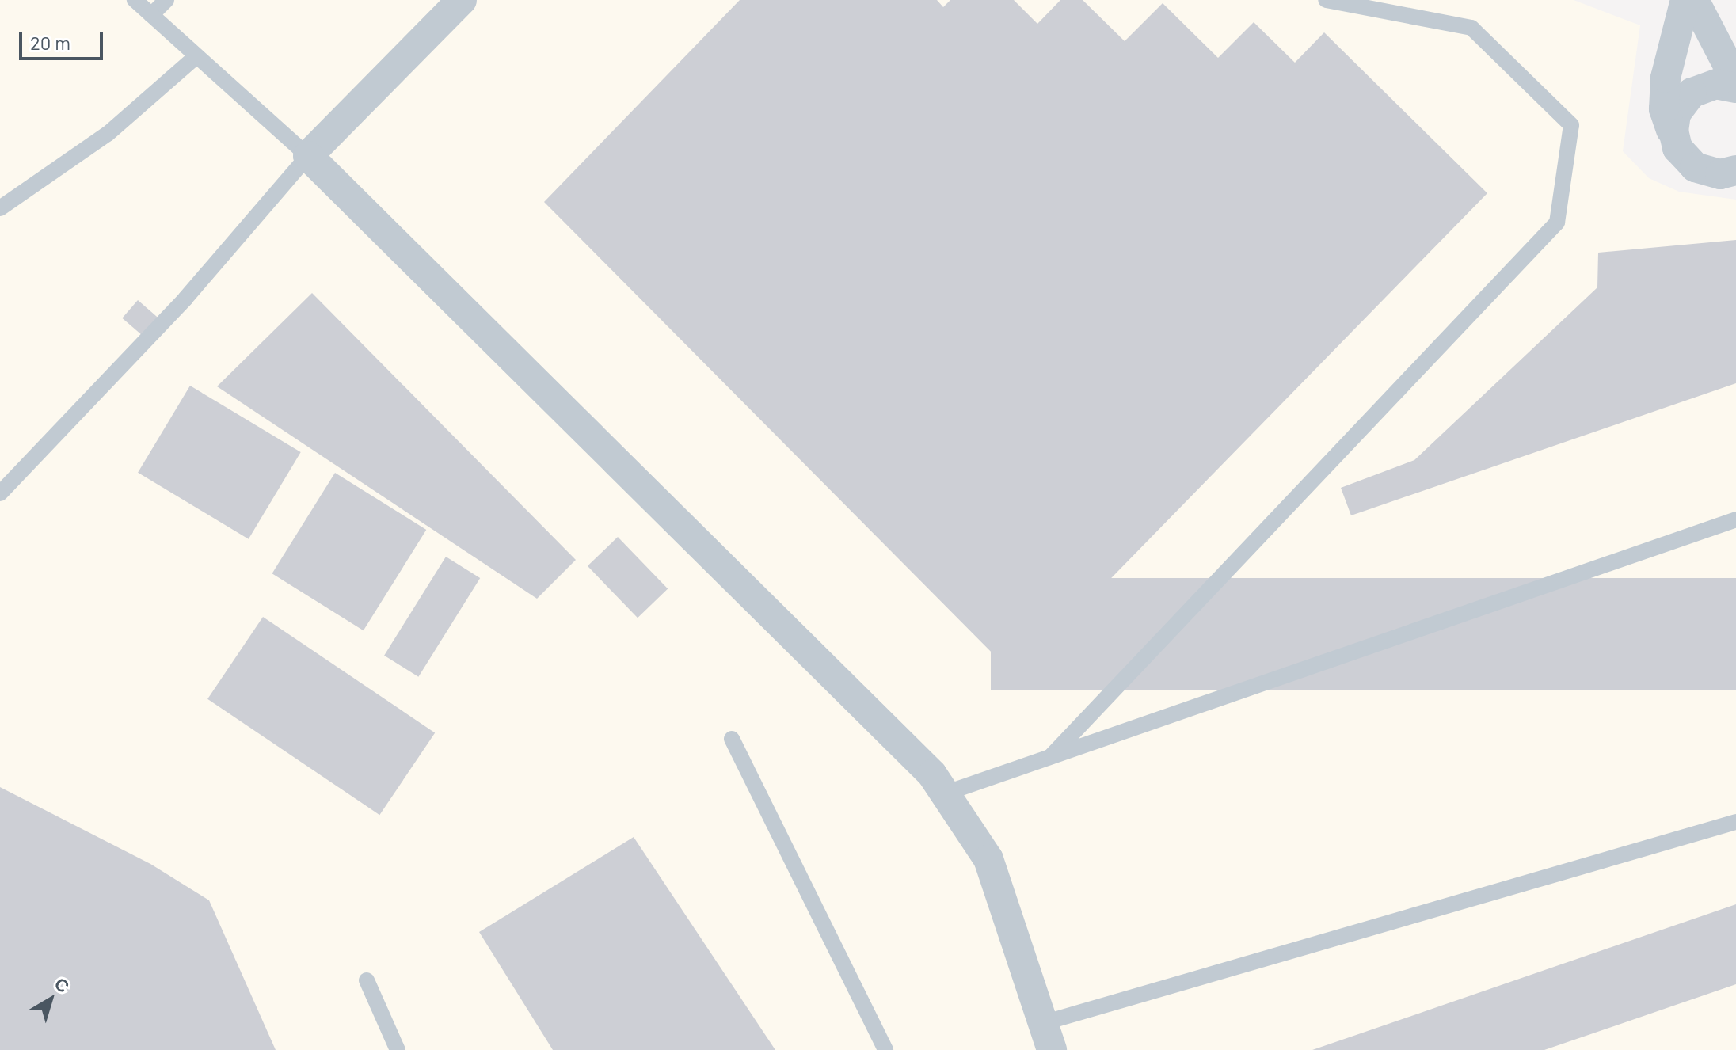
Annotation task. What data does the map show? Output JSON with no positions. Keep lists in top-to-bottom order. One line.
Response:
{"scale_bar":"20 m","north":"top right"}
